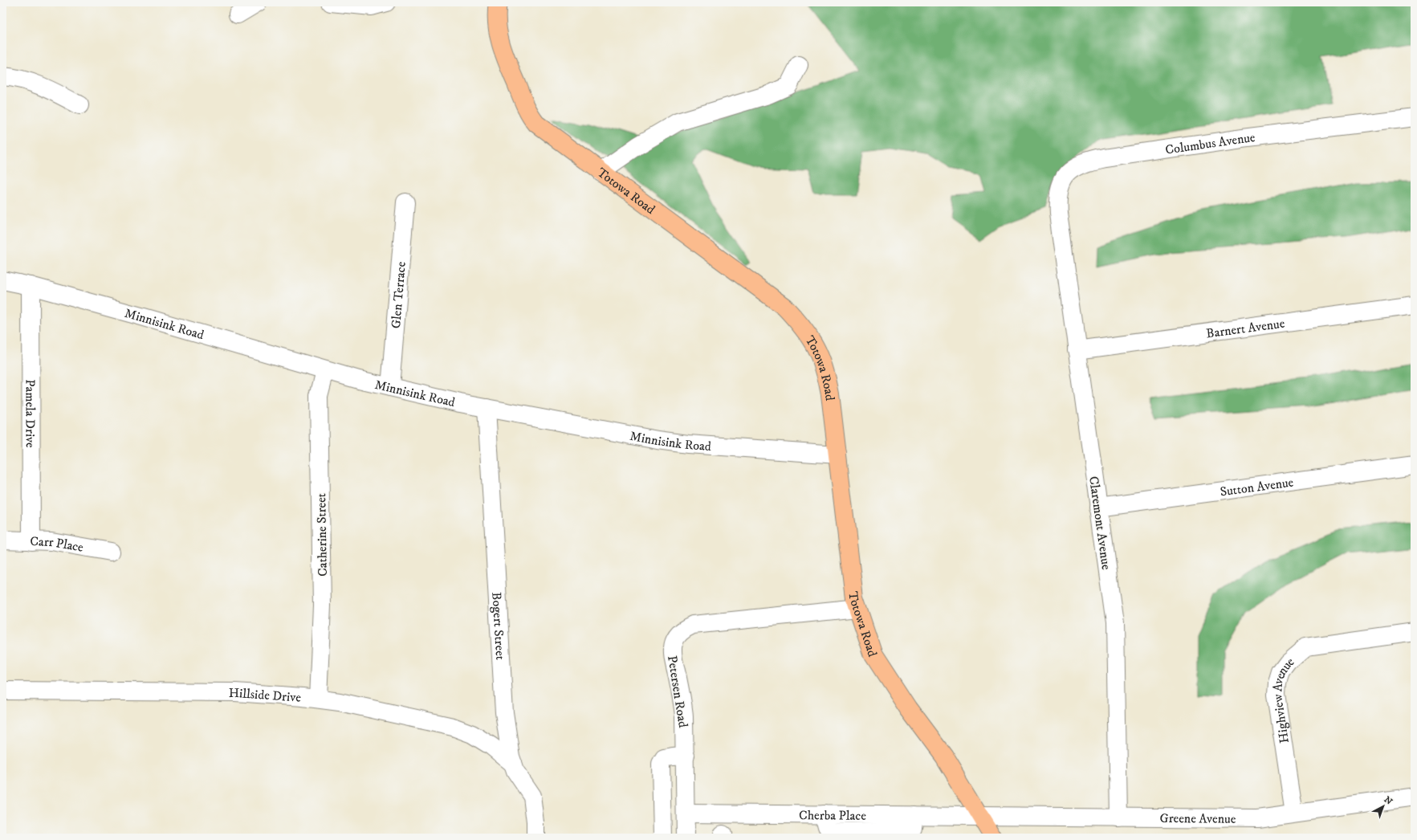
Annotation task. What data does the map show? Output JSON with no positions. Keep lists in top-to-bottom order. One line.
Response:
{"streets":{"main road":["Totowa Road"],"street":["Columbus Avenue","Glen Terrace","Minnisink Road","Barnert Avenue","Pamela Drive","Sutton Avenue","Claremont Avenue","Catherine Street","Carr Place","Bogert Street","Petersen Road","Hillside Drive","Highview Avenue","Cherba Place","Greene Avenue"]},"crossings":[["Columbus Avenue","Claremont Avenue"],["Totowa Road","Minnisink Road"],["Totowa Road","Petersen Road"],["Totowa Road","Cherba Place"],["Totowa Road","Greene Avenue"],["Glen Terrace","Minnisink Road"],["Minnisink Road","Pamela Drive"],["Minnisink Road","Catherine Street"],["Minnisink Road","Bogert Street"],["Barnert Avenue","Claremont Avenue"],["Pamela Drive","Carr Place"],["Sutton Avenue","Claremont Avenue"],["Claremont Avenue","Greene Avenue"],["Catherine Street","Hillside Drive"],["Bogert Street","Hillside Drive"],["Petersen Road","Cherba Place"],["Highview Avenue","Greene Avenue"],["Cherba Place","Greene Avenue"]],"north":"top right"}
